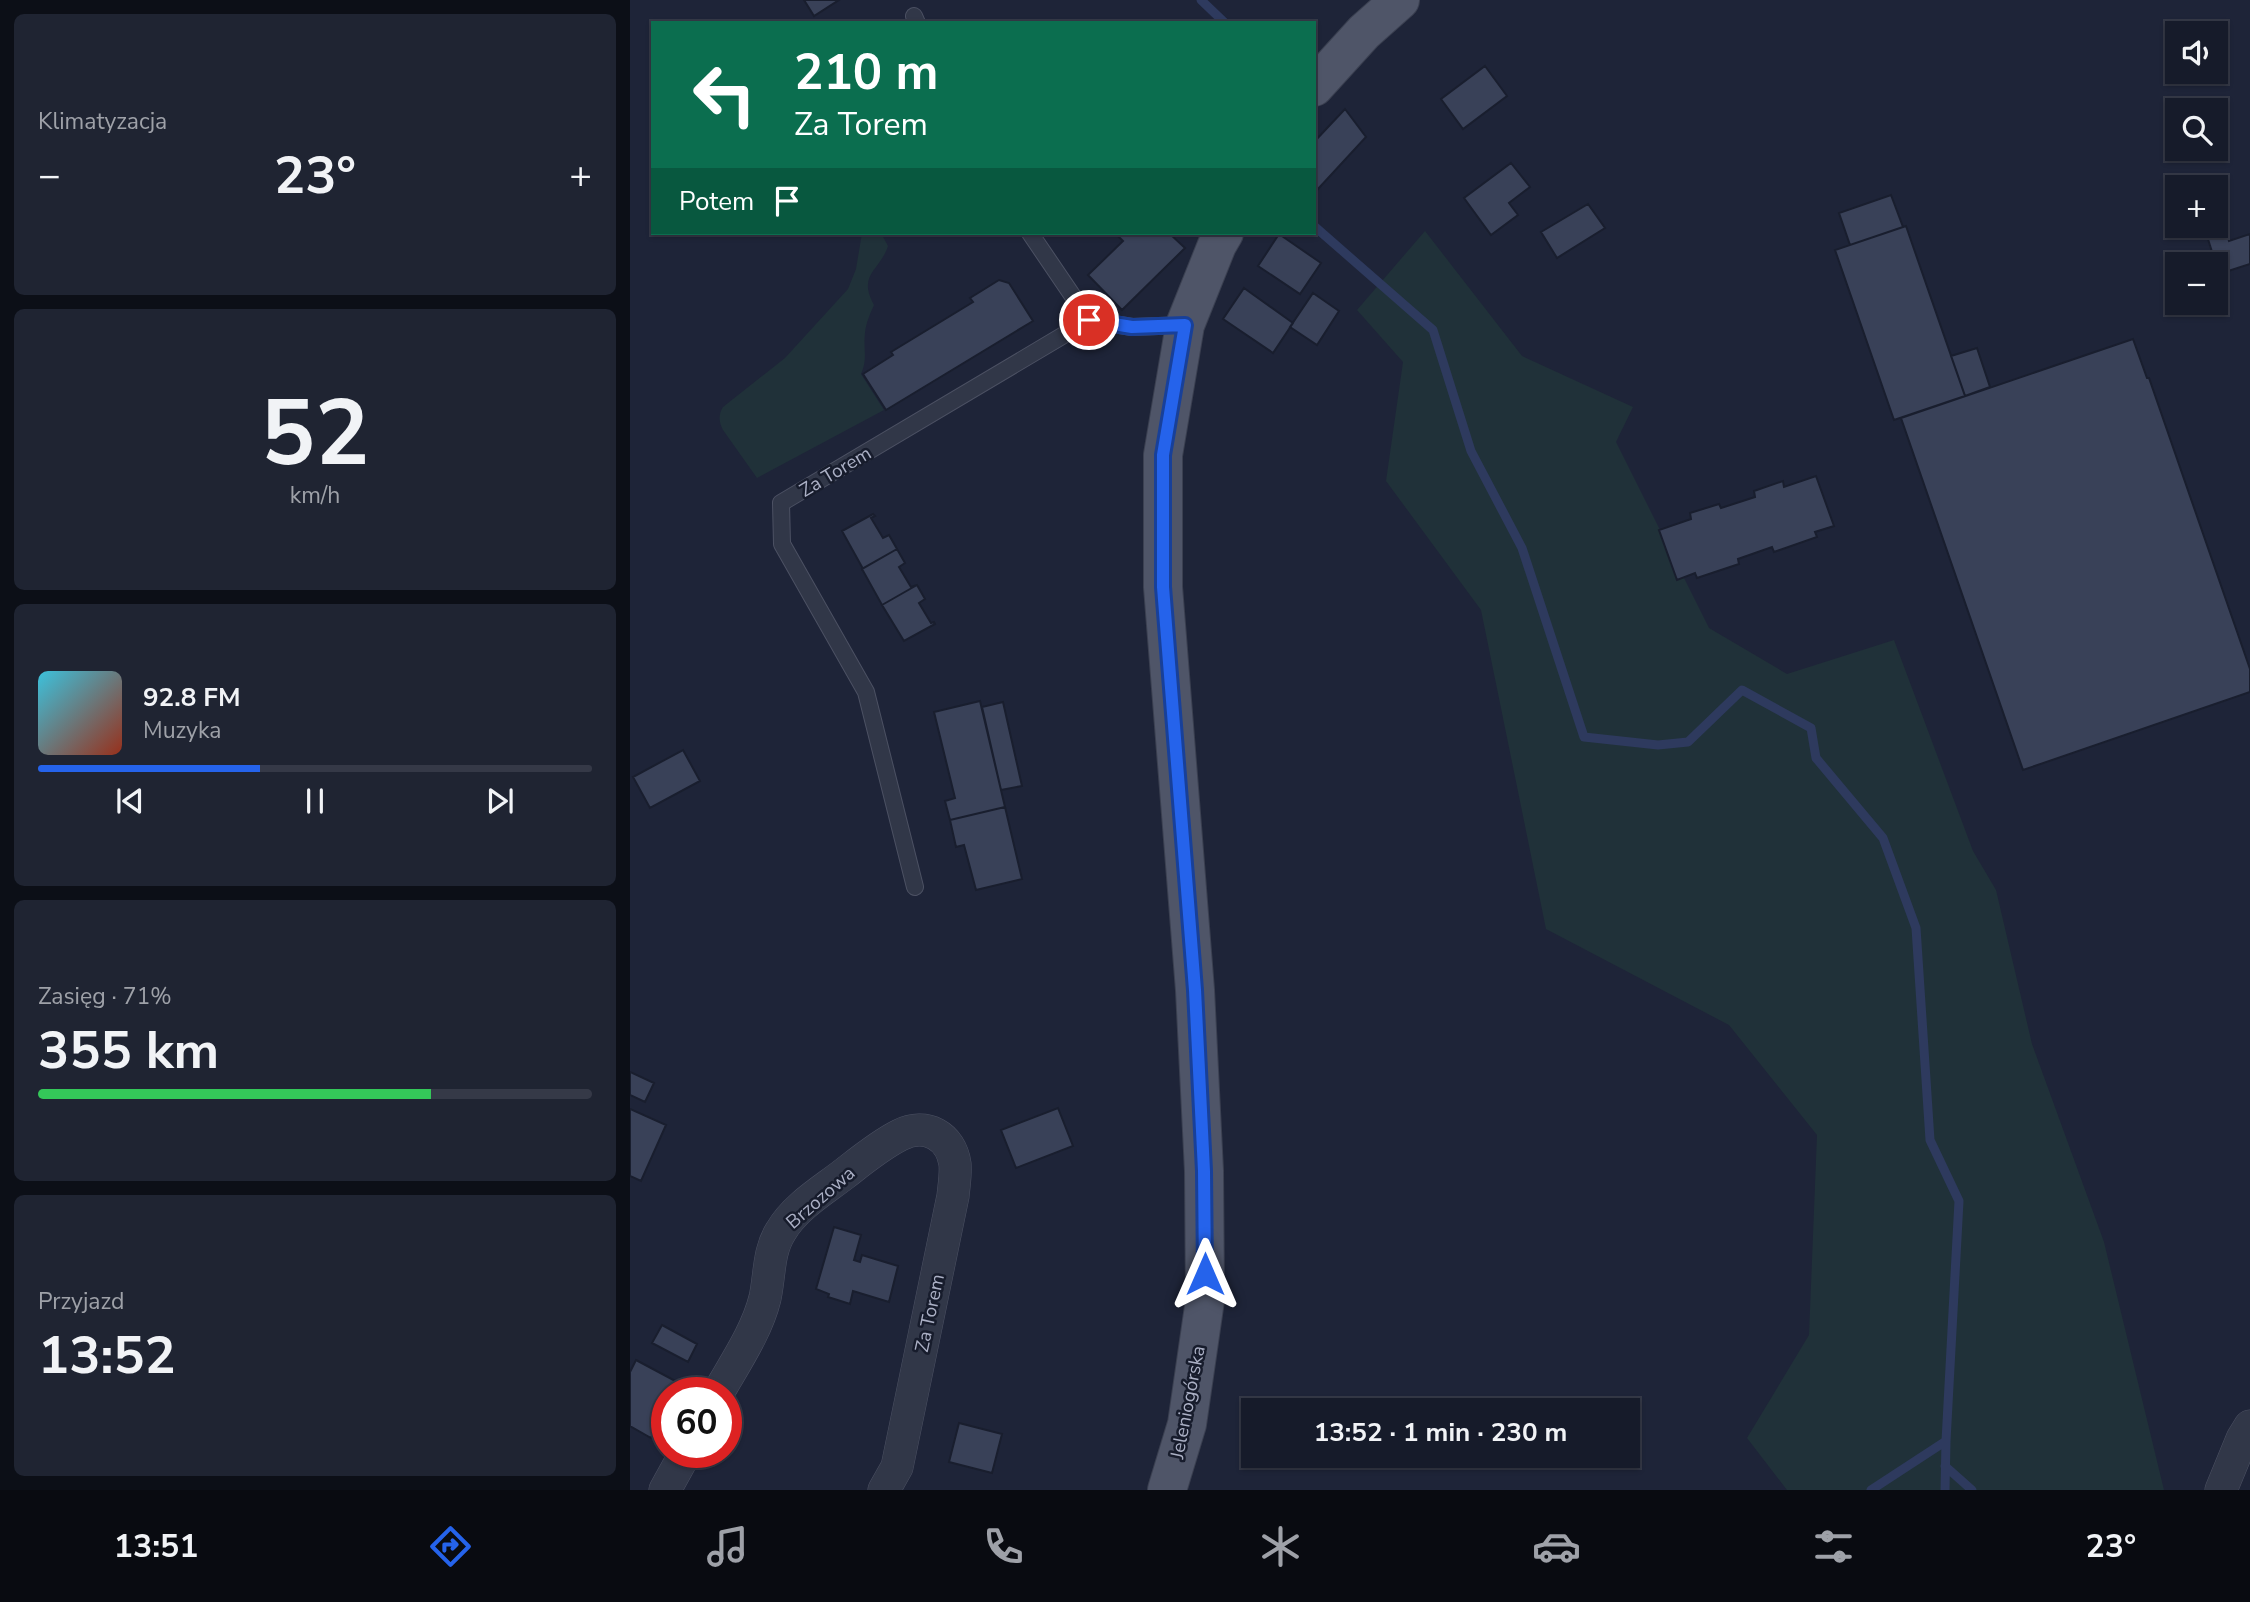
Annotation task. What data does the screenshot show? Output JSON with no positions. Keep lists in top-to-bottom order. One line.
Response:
{"streets":{"main road":["Jeleniogórska"],"street":["Za Torem","Brzozowa"]},"crossings":[["Za Torem","Brzozowa"]],"page":{"tile":["Klimatyzacja",["52","km/h"],["Zasięg · 71%","355 km"],["Przyjazd","13:52"]],"map_buttons":["+","−"],"turn":["210 m","Za Torem"],"heat":["−","23°","+"],"then":"Potem","song":["92.8 FM","Muzyka"],"limit":"60","trip":"13:52 · 1 min · 230 m","tabs":["13:51","23°"]}}
